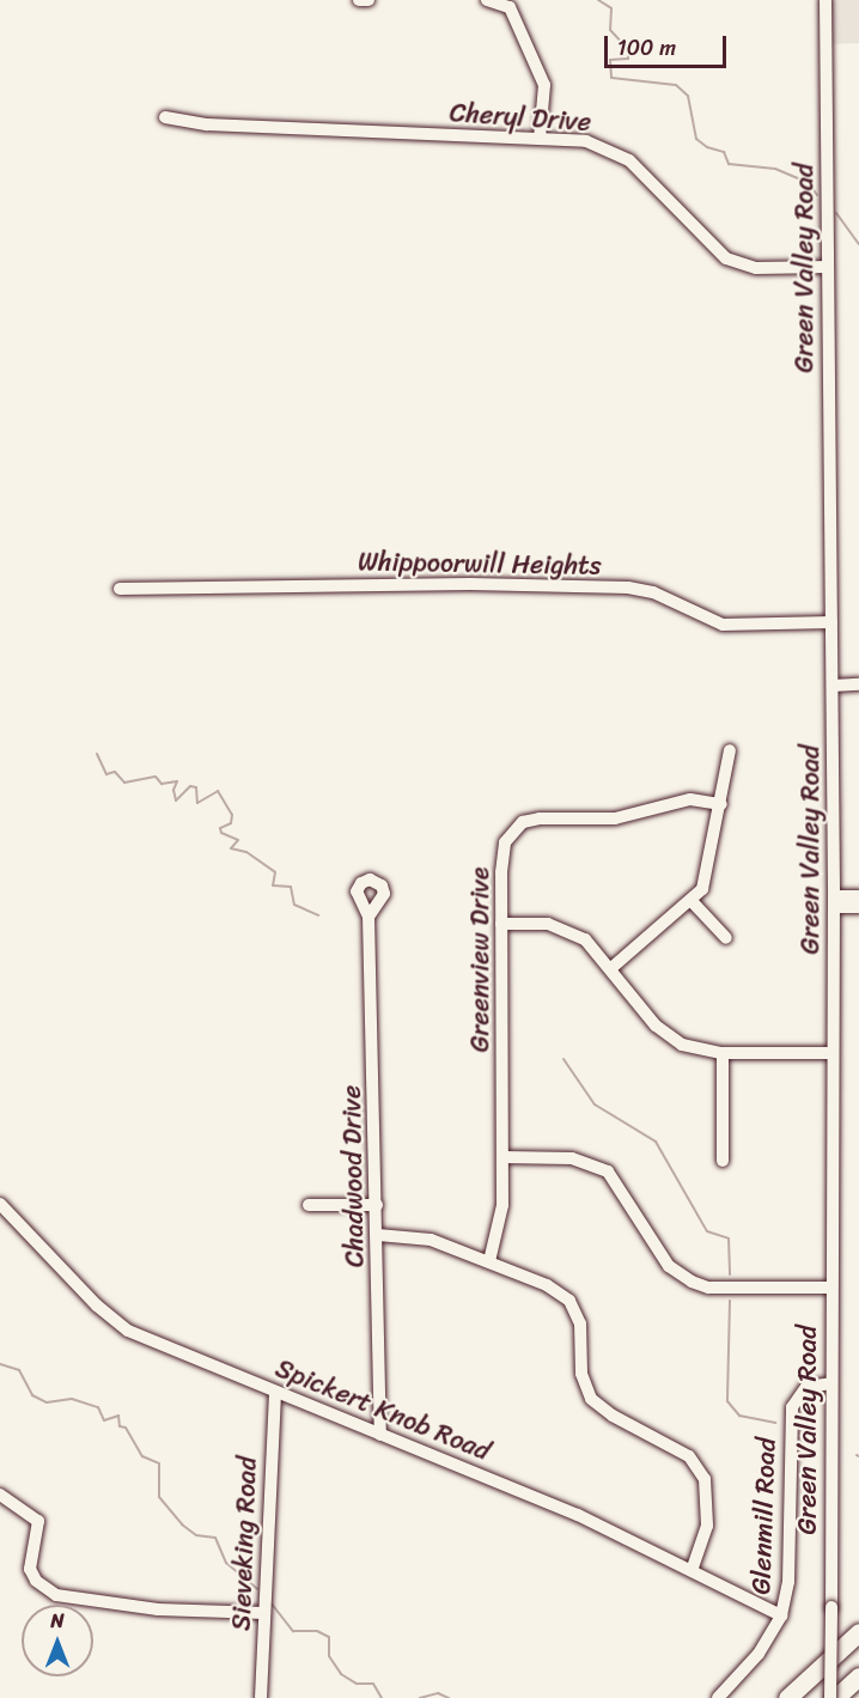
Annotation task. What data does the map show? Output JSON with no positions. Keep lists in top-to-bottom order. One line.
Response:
{"streets":{"street":["Cheryl Drive","Green Valley Road","Whippoorwill Heights","Greenview Drive","Chadwood Drive","Spickert Knob Road","Glenmill Road","Sieveking Road"]},"crossings":[["Cheryl Drive","Green Valley Road"],["Green Valley Road","Whippoorwill Heights"],["Green Valley Road","Glenmill Road"],["Chadwood Drive","Spickert Knob Road"],["Spickert Knob Road","Glenmill Road"],["Spickert Knob Road","Sieveking Road"]],"scale_bar":"100 m","north":"top"}
